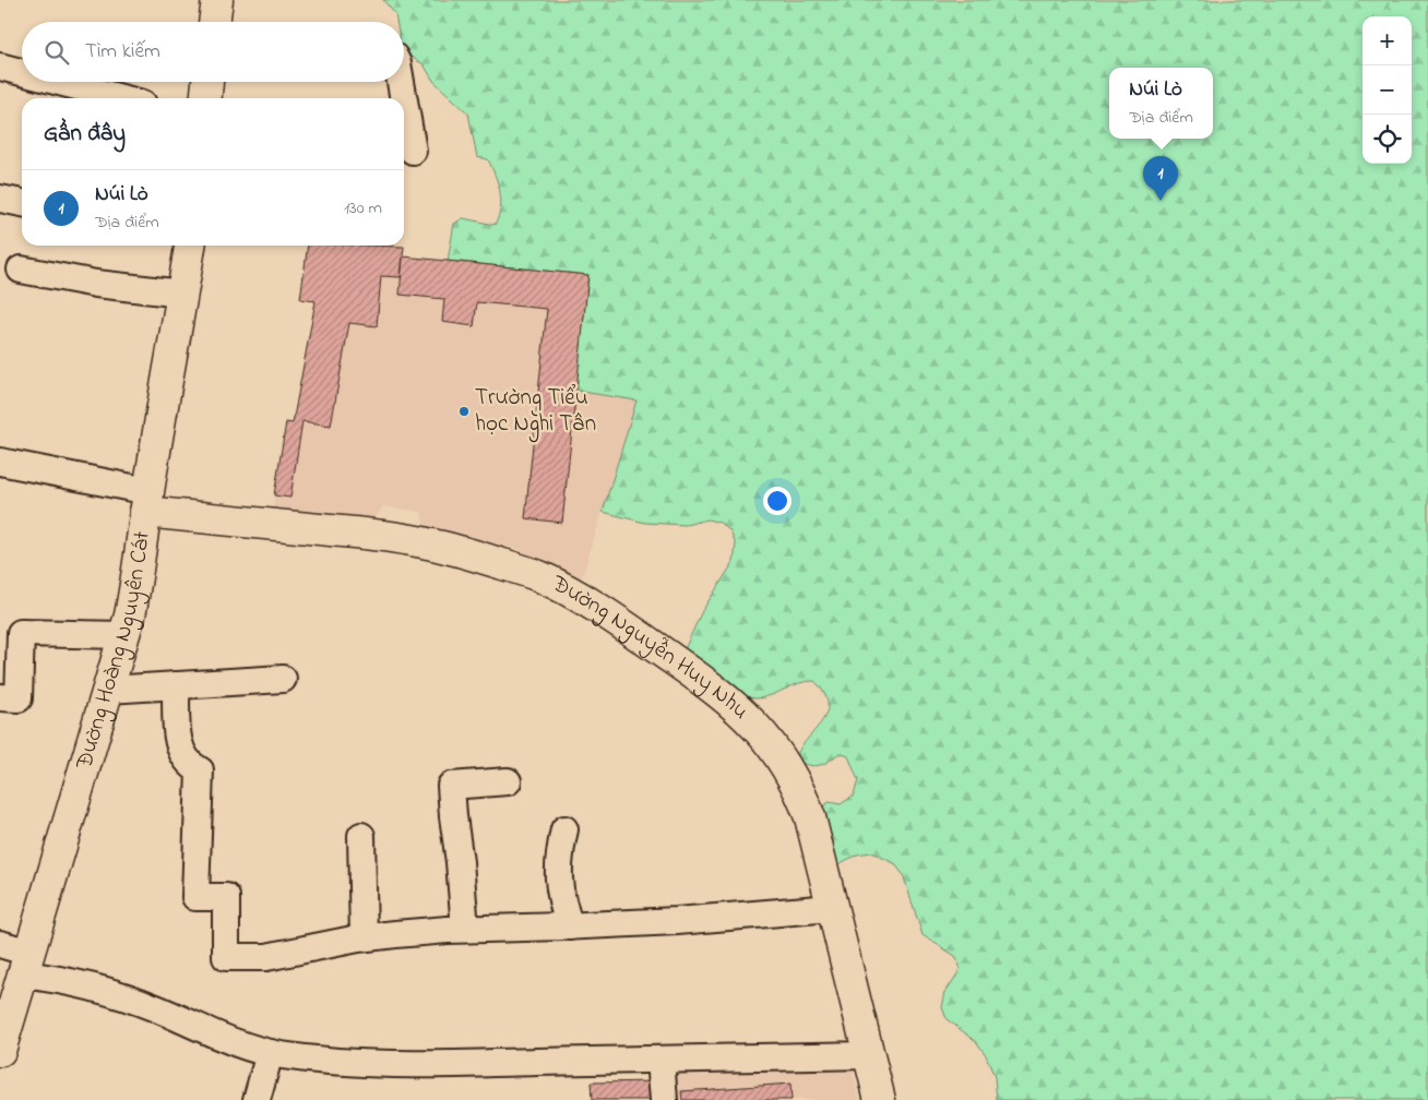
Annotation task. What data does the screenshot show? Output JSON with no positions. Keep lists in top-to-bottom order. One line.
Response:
{"streets":{"street":["Đường Hoàng Nguyên Cát","Đường Nguyễn Huy Nhu"]},"crossings":[["Đường Hoàng Nguyên Cát","Đường Nguyễn Huy Nhu"]],"places":["Trường Tiểu học Nghi Tân"],"page":{"map_buttons":["+","−"],"search":"Tìm kiếm","popup":["Núi Lò","Địa điểm"],"heading":"Gần đây","pins":"1","list":[{"mark":"1","name":"Núi Lò","note":"Địa điểm","value":"130 m"}]}}
